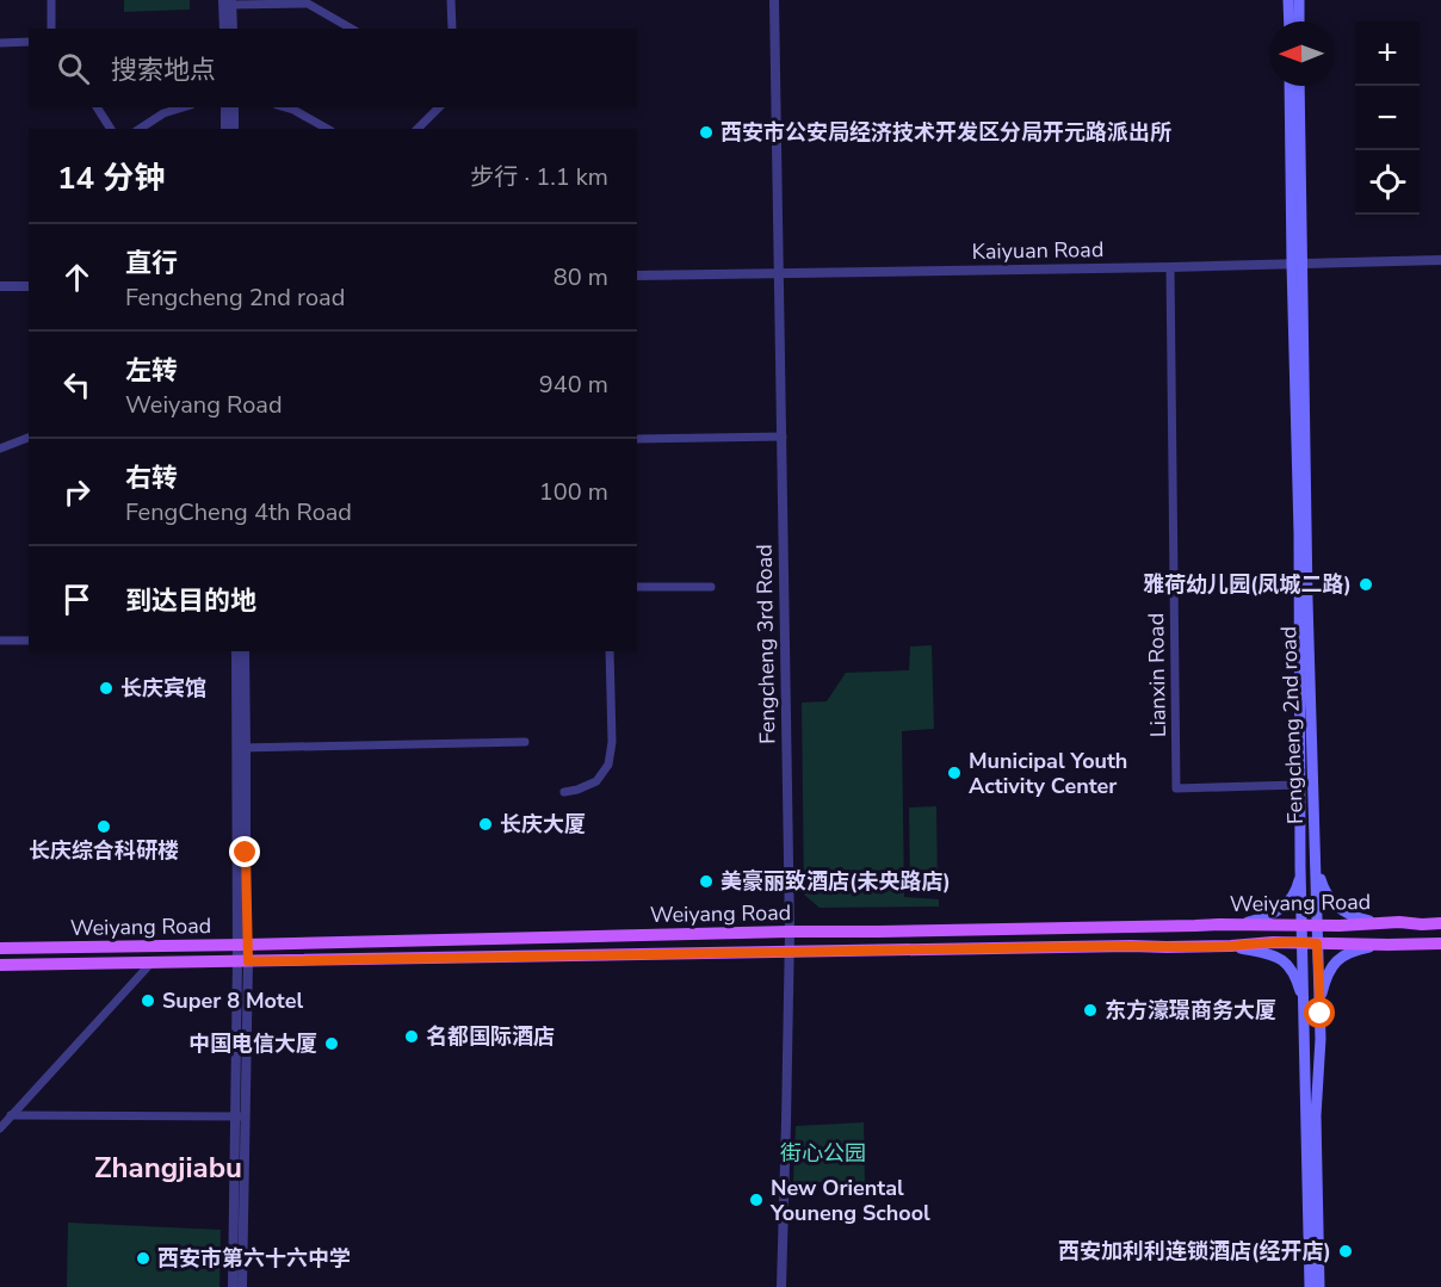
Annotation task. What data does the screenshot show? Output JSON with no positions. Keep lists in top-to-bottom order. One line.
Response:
{"streets":{"main road":["Fengcheng 2nd road","Weiyang Road"],"street":["Kaiyuan Road","Fengcheng 3rd Road","Lianxin Road"]},"crossings":[["Kaiyuan Road","Fengcheng 3rd Road"],["Kaiyuan Road","Lianxin Road"],["Kaiyuan Road","Fengcheng 2nd road"],["Fengcheng 3rd Road","Weiyang Road"],["Lianxin Road","Fengcheng 2nd road"],["Fengcheng 2nd road","Weiyang Road"]],"districts":["Zhangjiabu"],"parks":["街心公园"],"places":["西安市公安局经济技术开发区分局开元路派出所","雅荷幼儿园(凤城二路)","长庆宾馆","Municipal Youth Activity Center","长庆大厦","长庆综合科研楼","美豪丽致酒店(未央路店)","Super 8 Motel","东方濠璟商务大厦","名都国际酒店","中国电信大厦","New Oriental Youneng School","西安加利利连锁酒店(经开店)","西安市第六十六中学"],"north":"left","page":{"map_buttons":["+","−"],"search":"搜索地点","heading":["14 分钟","步行 · 1.1 km"],"list":[["直行","Fengcheng 2nd road","80 m"],["左转","Weiyang Road","940 m"],["右转","FengCheng 4th Road","100 m"],"到达目的地"]}}
